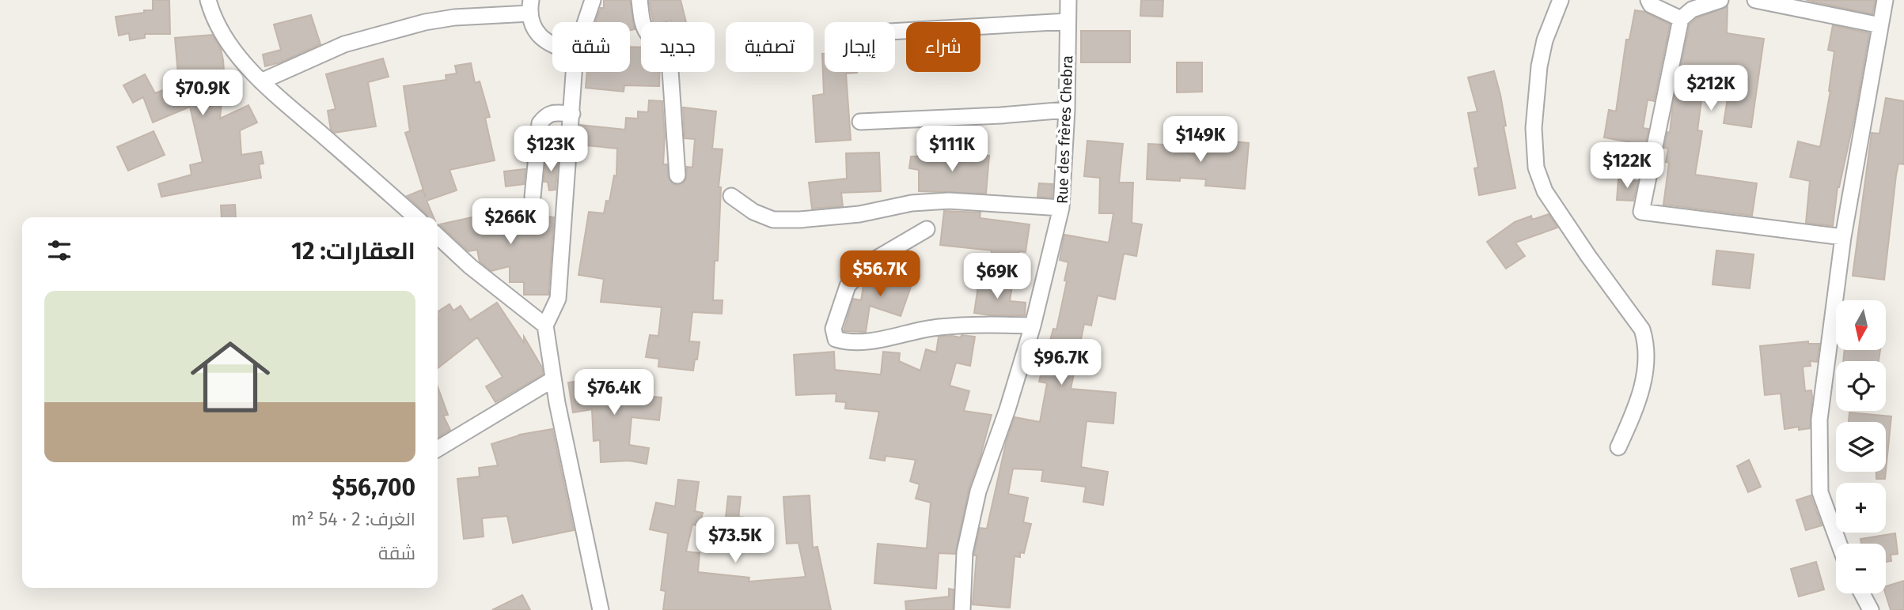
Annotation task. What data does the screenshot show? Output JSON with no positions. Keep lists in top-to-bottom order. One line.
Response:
{"streets":{"street":["Rue des frères Chebra"]},"north":"bottom","page":{"chip":["شراء","إيجار","تصفية","جديد","شقة"],"price":["$212K","$70.9K","$149K","$123K","$111K","$122K","$266K","$56.7K","$69K","$96.7K","$76.4K","$73.5K"],"heading":"العقارات: 12","list":[{"name":"$56,700","note":"الغرف: 2 · 54 m² · شقة"}],"map_buttons":["+","−"]}}
